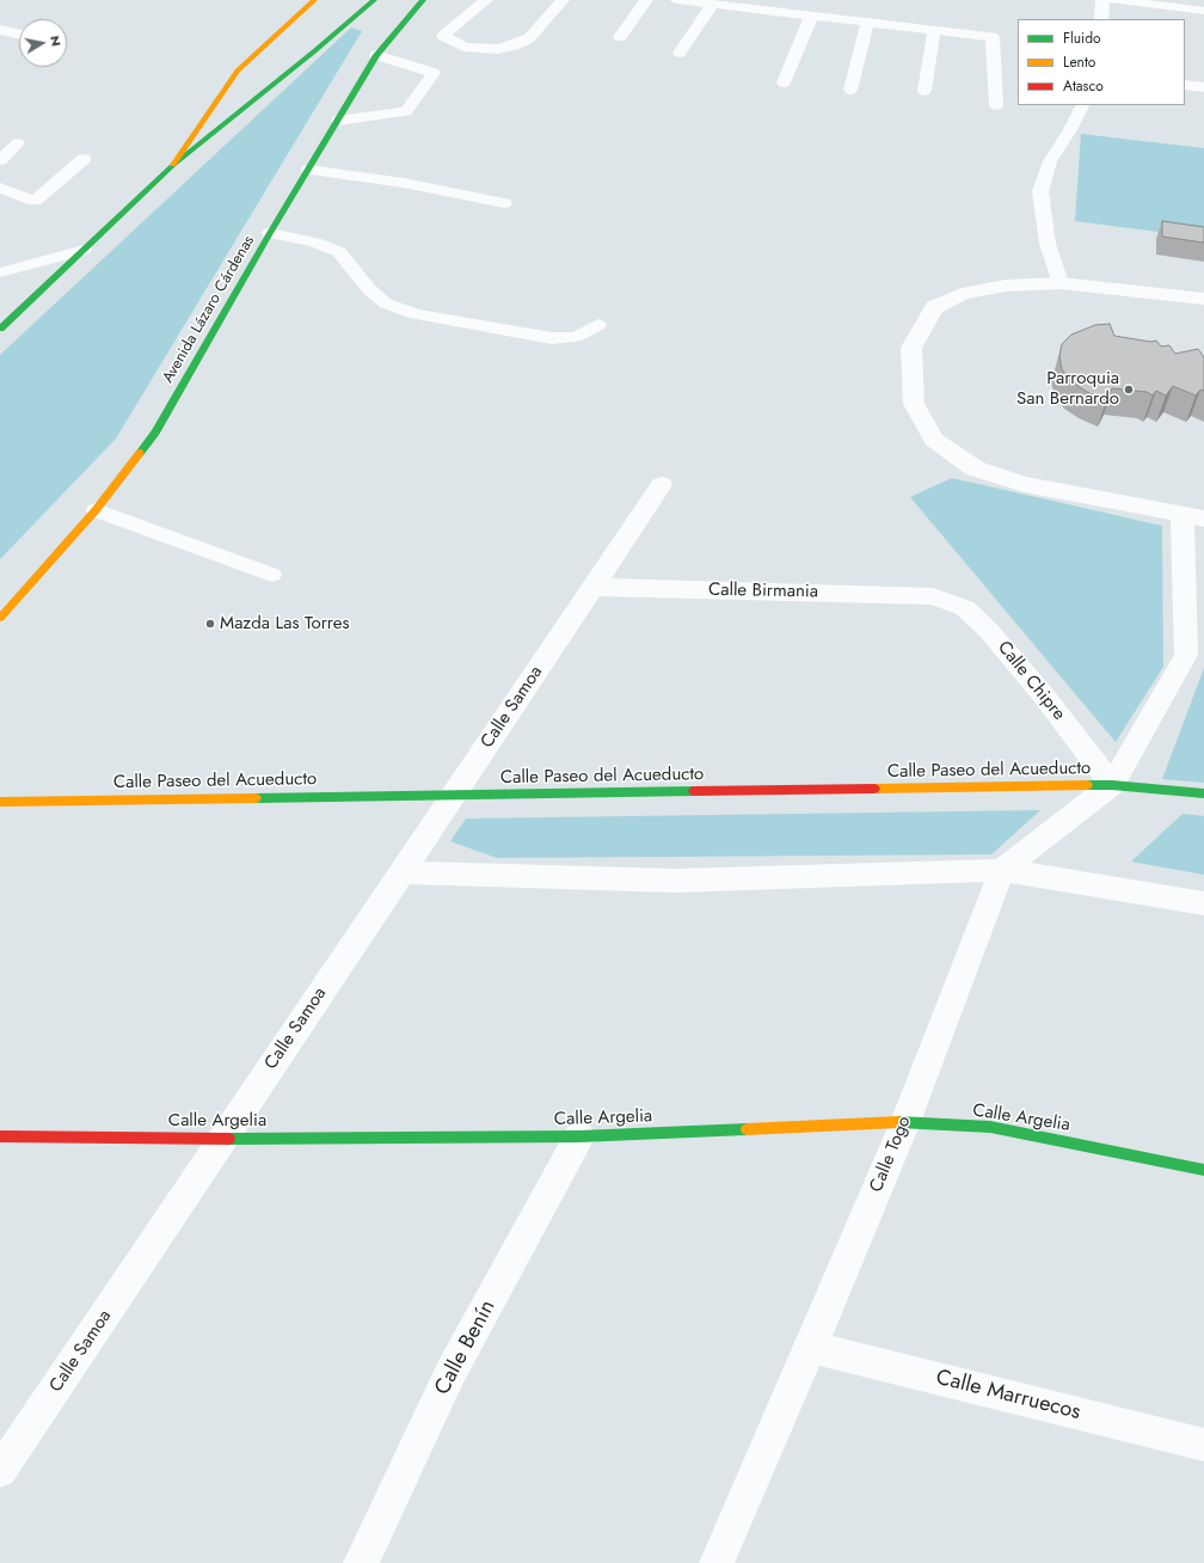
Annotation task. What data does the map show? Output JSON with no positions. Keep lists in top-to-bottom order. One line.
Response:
{"streets":{"main road":["Avenida Lázaro Cárdenas","Calle Paseo del Acueducto","Calle Argelia"],"street":["Calle Birmania","Calle Chipre","Calle Samoa","Calle Togo","Calle Benín","Calle Marruecos"]},"crossings":[["Calle Birmania","Calle Chipre"],["Calle Birmania","Calle Samoa"],["Calle Chipre","Calle Paseo del Acueducto"],["Calle Samoa","Calle Paseo del Acueducto"],["Calle Samoa","Calle Argelia"],["Calle Argelia","Calle Togo"],["Calle Argelia","Calle Benín"],["Calle Togo","Calle Marruecos"]],"places":["Parroquia San Bernardo","Mazda Las Torres"],"legend":["Fluido","Lento","Atasco"],"north":"right"}
